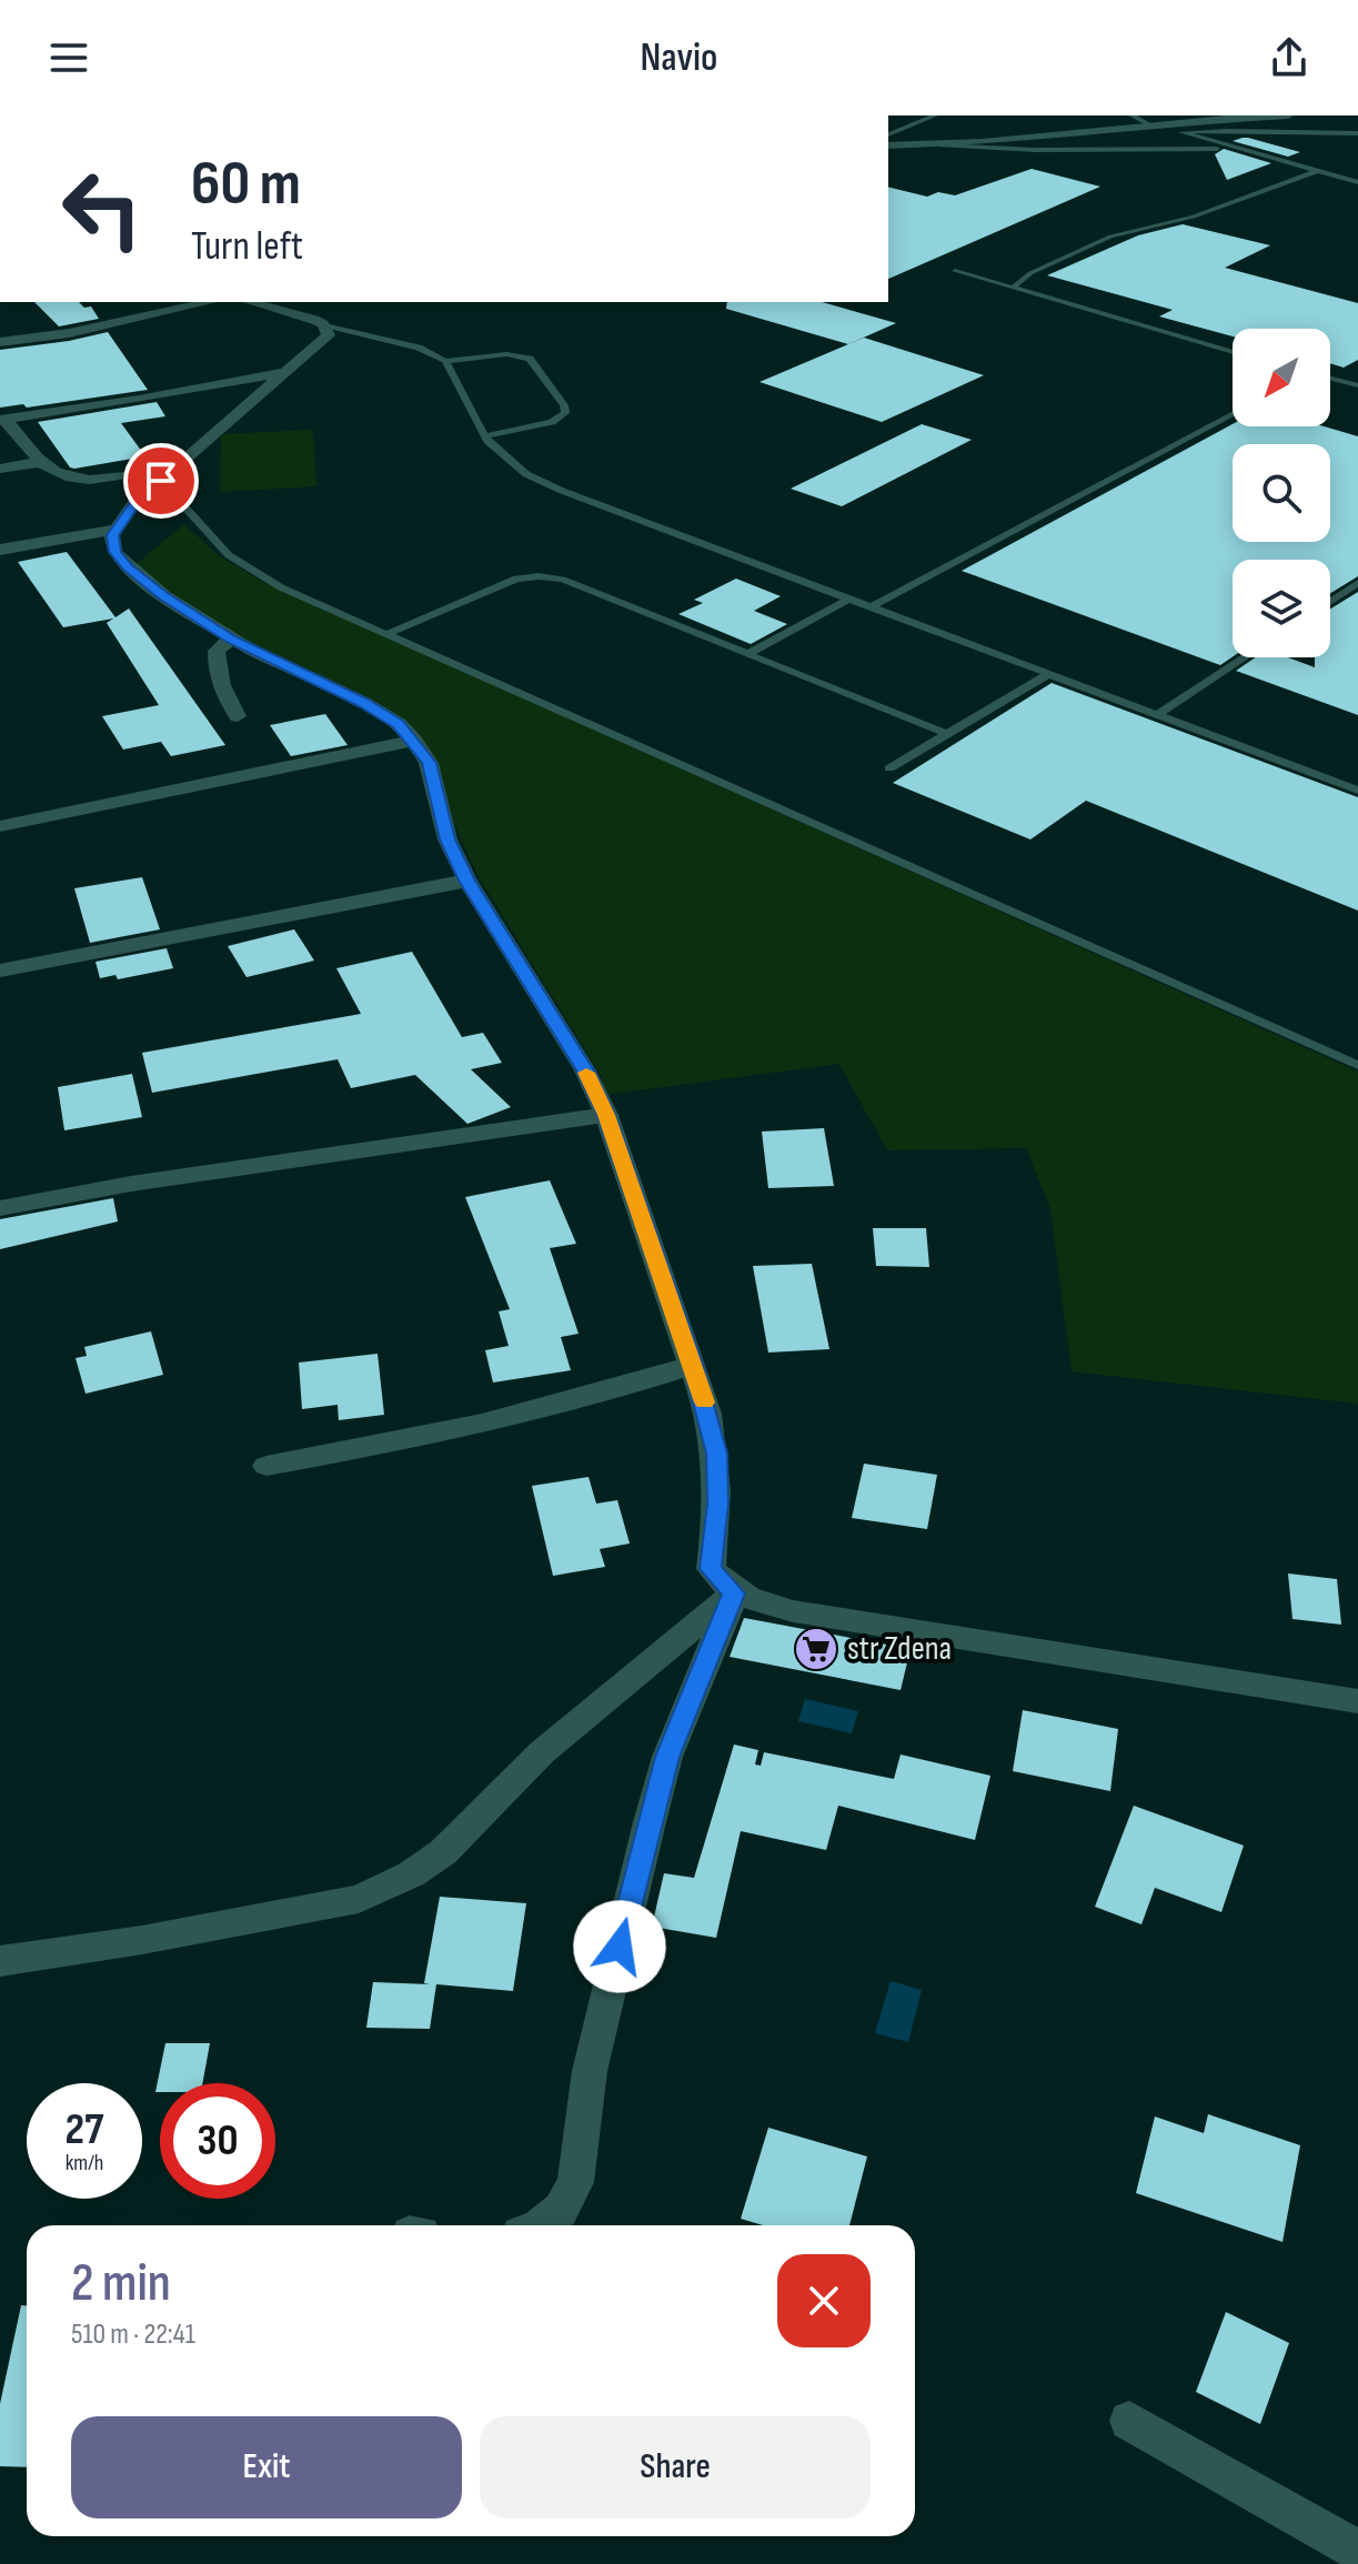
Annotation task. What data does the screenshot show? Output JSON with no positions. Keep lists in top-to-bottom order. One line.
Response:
{"places":{"supermarket":["str Zdena"]},"north":"bottom left","page":{"header":"Navio","turn":["60 m","Turn left"],"speed":"27 km/h","limit":"30","heading":["2 min","510 m · 22:41"],"buttons":["Exit","Share"]}}
